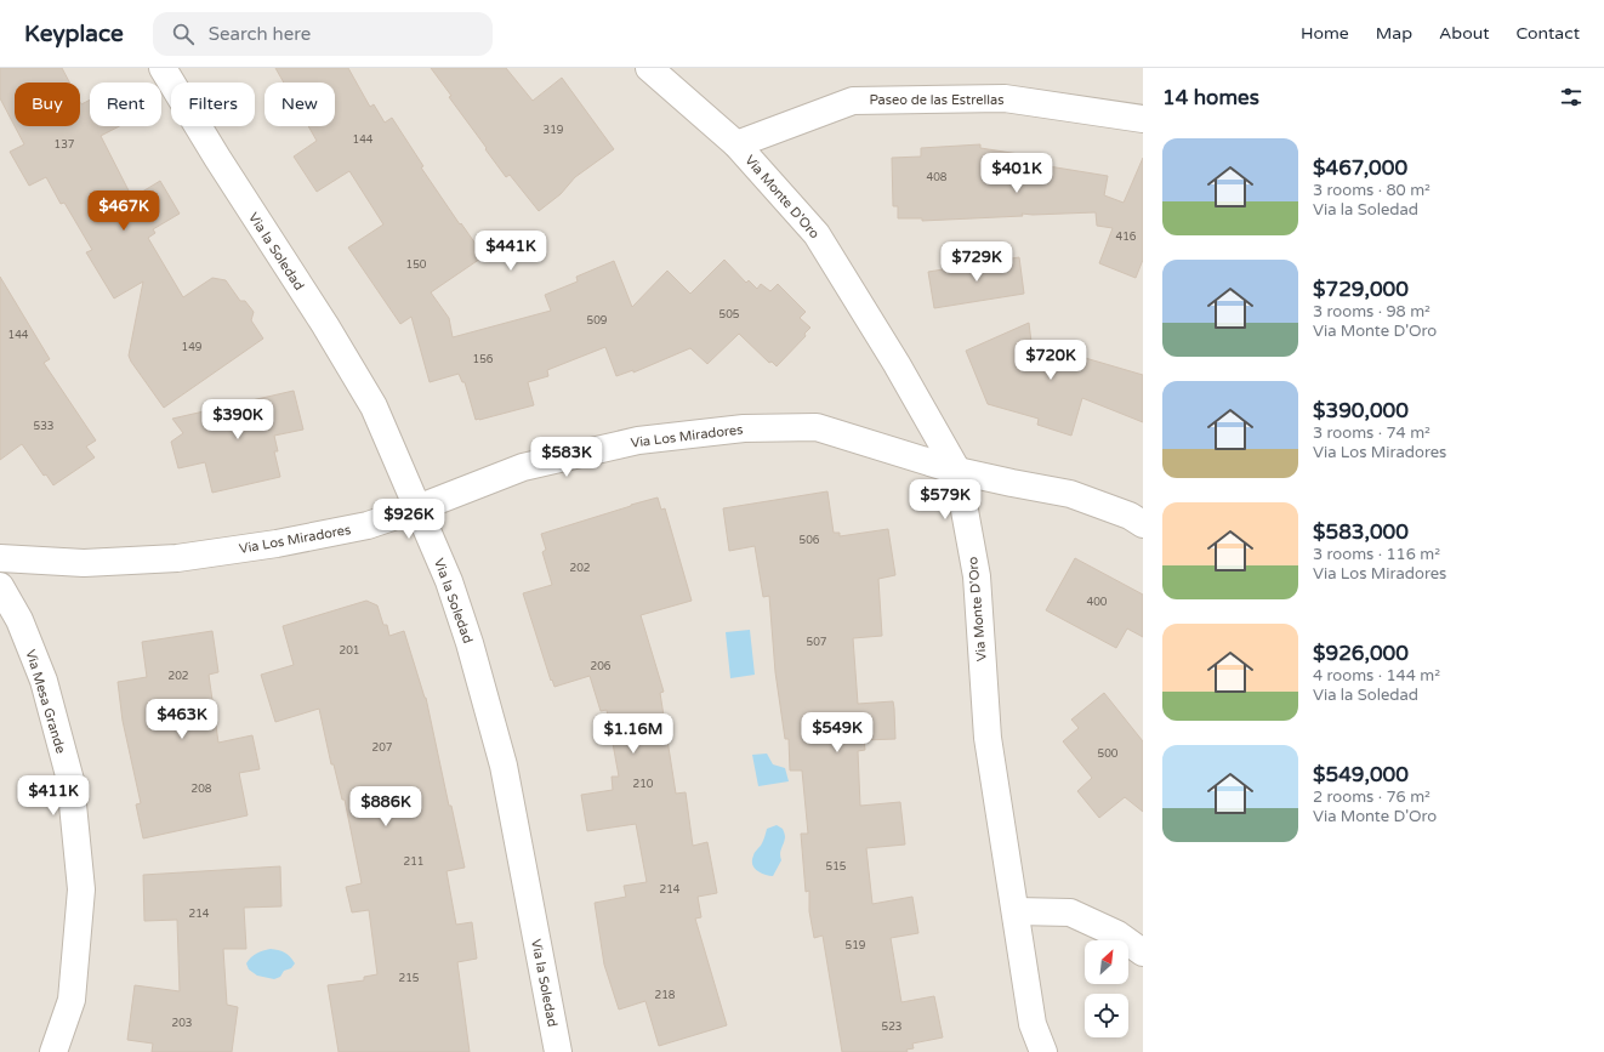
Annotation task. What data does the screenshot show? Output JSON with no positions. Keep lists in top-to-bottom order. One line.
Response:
{"streets":{"street":["Paseo de las Estrellas","Via Monte D'Oro","Via la Soledad","Via Los Miradores","Via Mesa Grande"]},"crossings":[["Paseo de las Estrellas","Via Monte D'Oro"],["Via Monte D'Oro","Via Los Miradores"],["Via la Soledad","Via Los Miradores"]],"house_numbers":["319","144","137","408","416","150","505","509","144","149","156","533","506","202","400","507","201","206","202","207","500","210","208","211","515","214","214","519","215","218","203","523"],"north":"top right","page":{"header":"Keyplace","search":"Search here","nav":["Home","Map","About","Contact"],"heading":"14 homes","chip":["Buy","Rent","Filters","New"],"list":[{"name":"$467,000","note":"3 rooms · 80 m² · Via la Soledad"},{"name":"$729,000","note":"3 rooms · 98 m² · Via Monte D'Oro"},{"name":"$390,000","note":"3 rooms · 74 m² · Via Los Miradores"},{"name":"$583,000","note":"3 rooms · 116 m² · Via Los Miradores"},{"name":"$926,000","note":"4 rooms · 144 m² · Via la Soledad"},{"name":"$549,000","note":"2 rooms · 76 m² · Via Monte D'Oro"}],"price":["$401K","$467K","$441K","$729K","$720K","$390K","$583K","$579K","$926K","$463K","$549K","$1.16M","$411K","$886K"]}}
